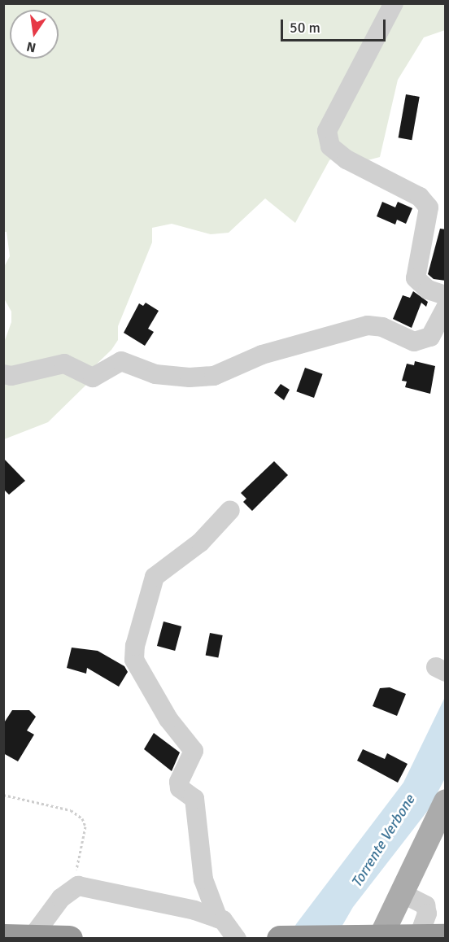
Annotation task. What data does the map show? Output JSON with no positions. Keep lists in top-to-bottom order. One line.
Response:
{"water":["Torrente Verbone"],"scale_bar":"50 m","north":"bottom"}
